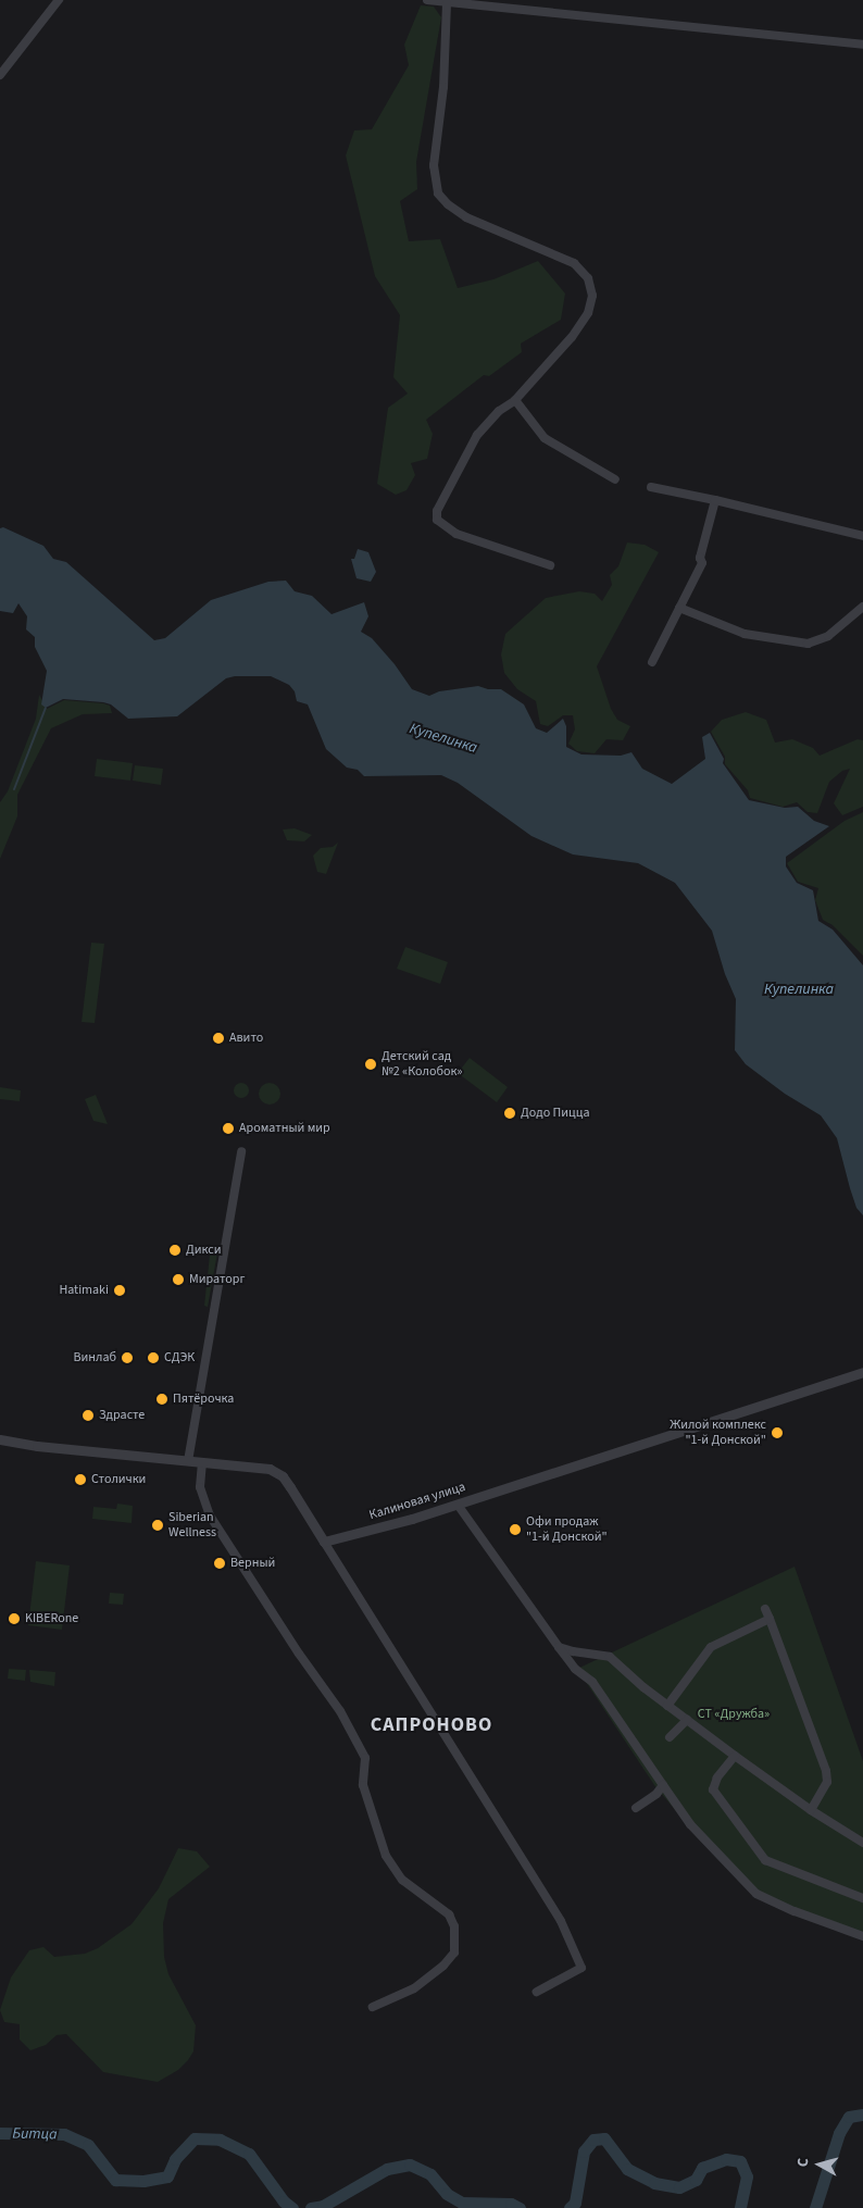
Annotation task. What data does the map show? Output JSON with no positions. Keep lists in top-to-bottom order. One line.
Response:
{"streets":{"street":["Калиновая улица"]},"districts":["САПРОНОВО"],"water":["Купелинка","Битца"],"parks":["СТ «Дружба»"],"places":["Авито","Детский сад №2 «Колобок»","Додо Пицца","Ароматный мир","Дикси","Мираторг","Hatimaki","Винлаб","СДЭК","Пятёрочка","Здрасте","Жилой комплекс \"1-й Донской\"","Столички","Siberian Wellness","Офи продаж \"1-й Донской\"","Верный","KIBERone"],"north":"left"}
